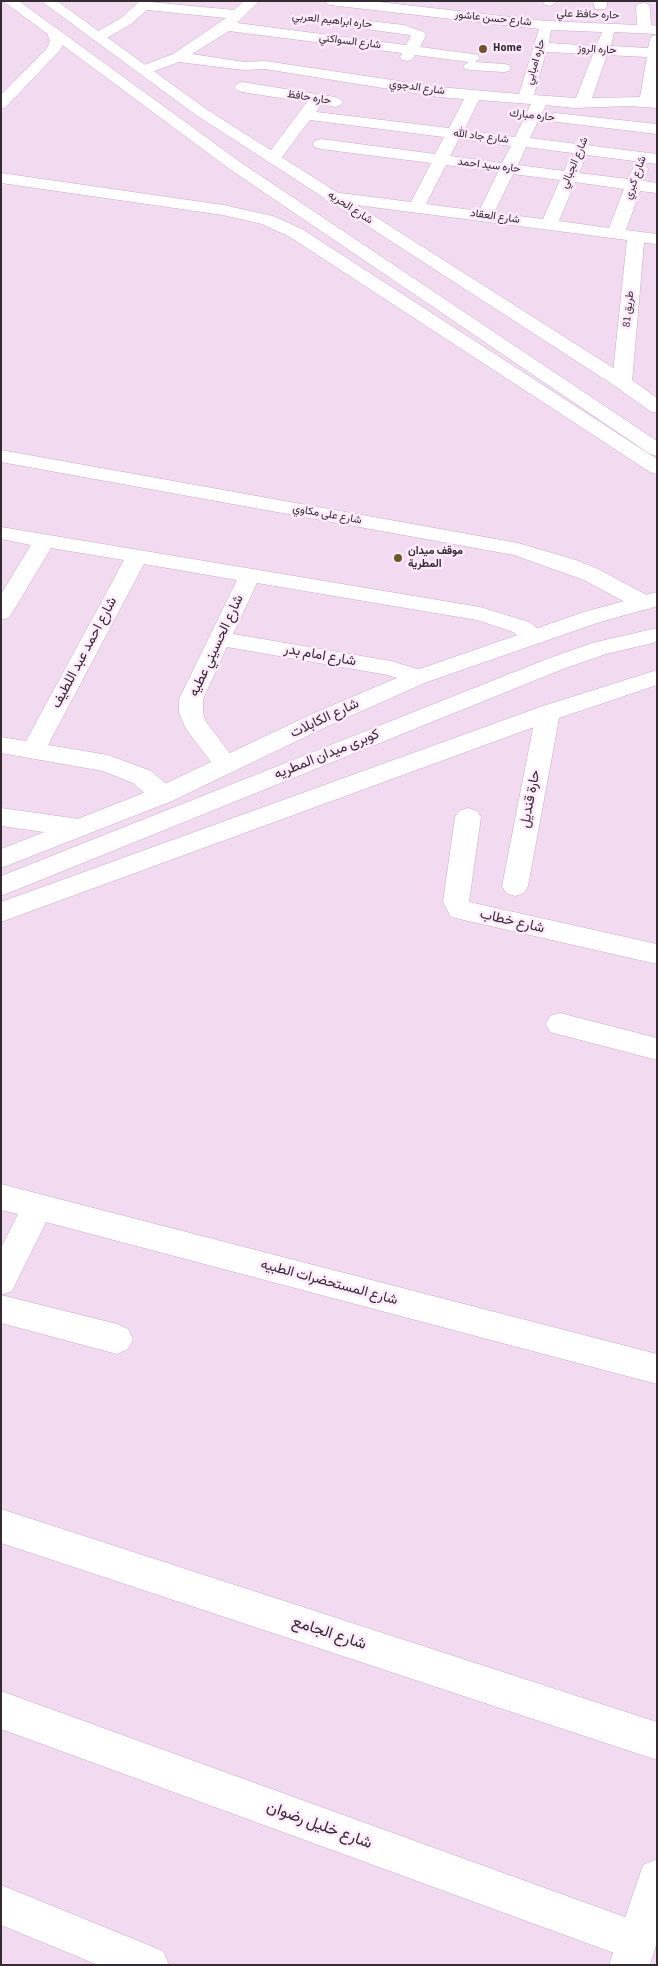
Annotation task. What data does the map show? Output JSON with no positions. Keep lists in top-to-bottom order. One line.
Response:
{"streets":{"street":["حاره حافظ علي","شارع حسن عاشور","حاره ابراهيم العربي","شارع السواكني","حاره الروز","حاره امبابي","شارع الدجوي","حاره حافظ","حاره مبارك","شارع جاد الله","شارع الجبالي","حاره سيد احمد","شارع كبري","شارع الحريه","شارع العقاد","طريق 81","شارع على مكاوي","شارع الحسيني عطيه","شارع احمد عبد اللطيف","شارع امام بدر","شارع الكابلات","كوبرى ميدان المطريه","حارة قنديل","شارع خطاب","شارع المستحضرات الطبيه","شارع الجامع","شارع خليل رضوان"]},"crossings":[["حاره حافظ علي","شارع حسن عاشور"],["حاره حافظ علي","حاره الروز"],["شارع حسن عاشور","حاره الروز"],["شارع حسن عاشور","حاره امبابي"],["حاره ابراهيم العربي","شارع السواكني"],["حاره الروز","حاره امبابي"],["حاره امبابي","شارع الدجوي"],["حاره امبابي","حاره مبارك"],["حاره امبابي","شارع جاد الله"],["حاره امبابي","حاره سيد احمد"],["حاره امبابي","شارع العقاد"],["شارع الدجوي","شارع الجبالي"],["حاره مبارك","شارع الجبالي"],["حاره مبارك","شارع كبري"],["شارع جاد الله","شارع الجبالي"],["شارع جاد الله","شارع كبري"],["شارع الجبالي","حاره سيد احمد"],["شارع الجبالي","شارع العقاد"],["حاره سيد احمد","شارع كبري"],["شارع كبري","شارع العقاد"],["شارع الحريه","شارع العقاد"],["شارع الحريه","طريق 81"],["شارع العقاد","طريق 81"],["شارع على مكاوي","شارع الكابلات"],["شارع الحسيني عطيه","شارع امام بدر"],["شارع الحسيني عطيه","شارع الكابلات"],["شارع امام بدر","شارع الكابلات"],["شارع الكابلات","كوبرى ميدان المطريه"]],"places":["Home","موقف ميدان المطرية"]}
